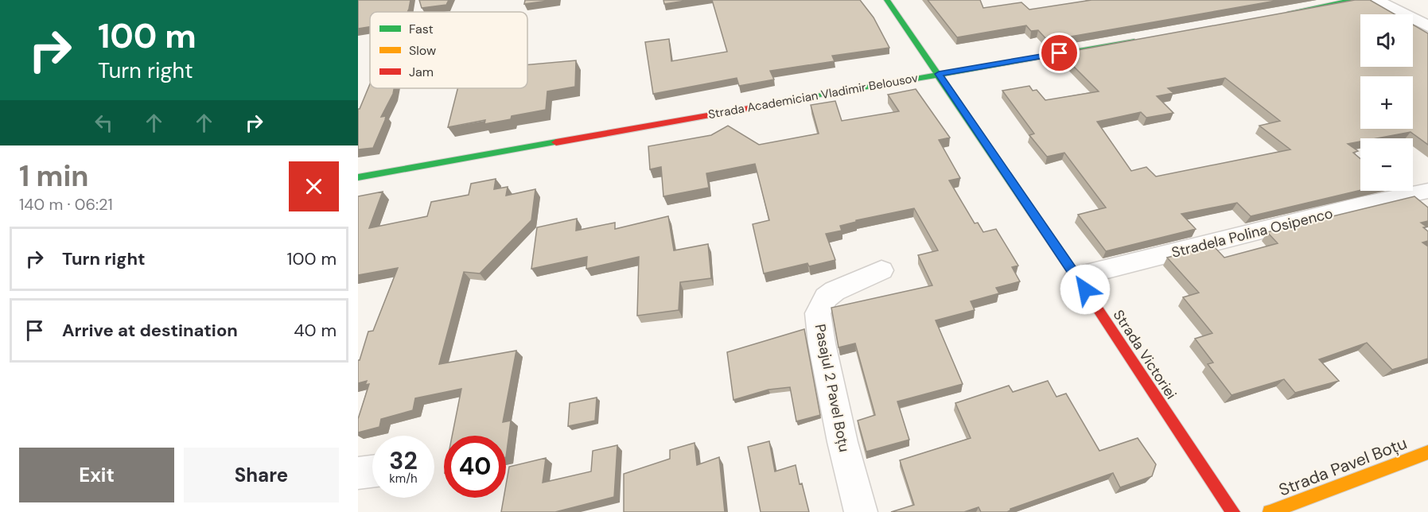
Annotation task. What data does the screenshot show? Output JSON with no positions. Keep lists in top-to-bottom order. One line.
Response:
{"streets":{"street":["Strada Academician Vladimir Belousov","Stradela Polina Osipenco","Strada Victoriei","Pasajul 2 Pavel Boțu","Strada Pavel Boțu"]},"crossings":[["Strada Academician Vladimir Belousov","Strada Victoriei"],["Stradela Polina Osipenco","Strada Victoriei"]],"legend":["Fast","Slow","Jam"],"page":{"turn":["100 m","Turn right"],"map_buttons":["+","−"],"heading":["1 min","140 m · 06:21"],"list":[{"name":"Turn right","value":"100 m"},{"name":"Arrive at destination","value":"40 m"}],"speed":"32 km/h","limit":"40","buttons":["Exit","Share"]}}
